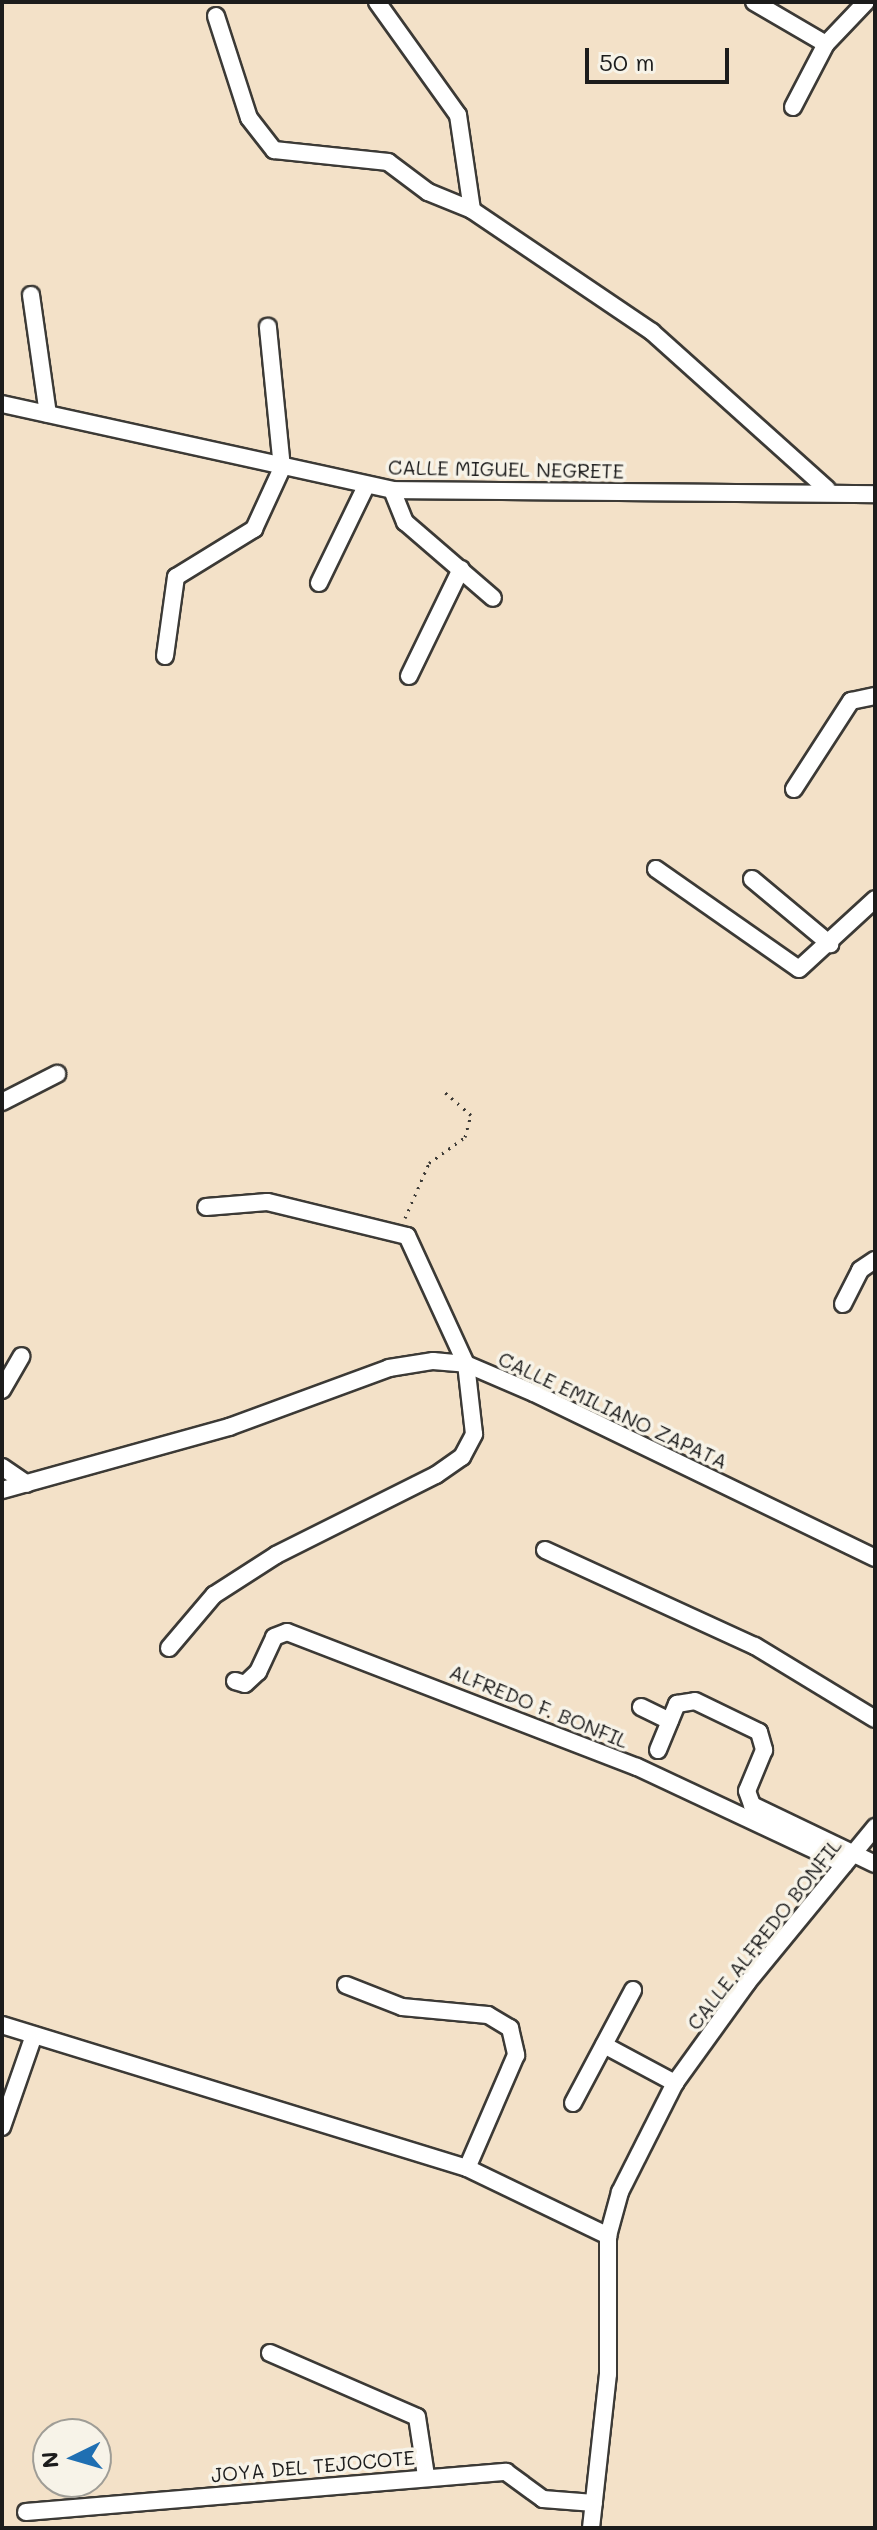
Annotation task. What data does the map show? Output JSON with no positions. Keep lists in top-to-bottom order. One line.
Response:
{"streets":{"street":["CALLE MIGUEL NEGRETE","CALLE EMILIANO ZAPATA","ALFREDO F. BONFIL","CALLE ALFREDO BONFIL","JOYA DEL TEJOCOTE"]},"crossings":[["ALFREDO F. BONFIL","CALLE ALFREDO BONFIL"],["CALLE ALFREDO BONFIL","JOYA DEL TEJOCOTE"]],"scale_bar":"50 m","north":"left"}
